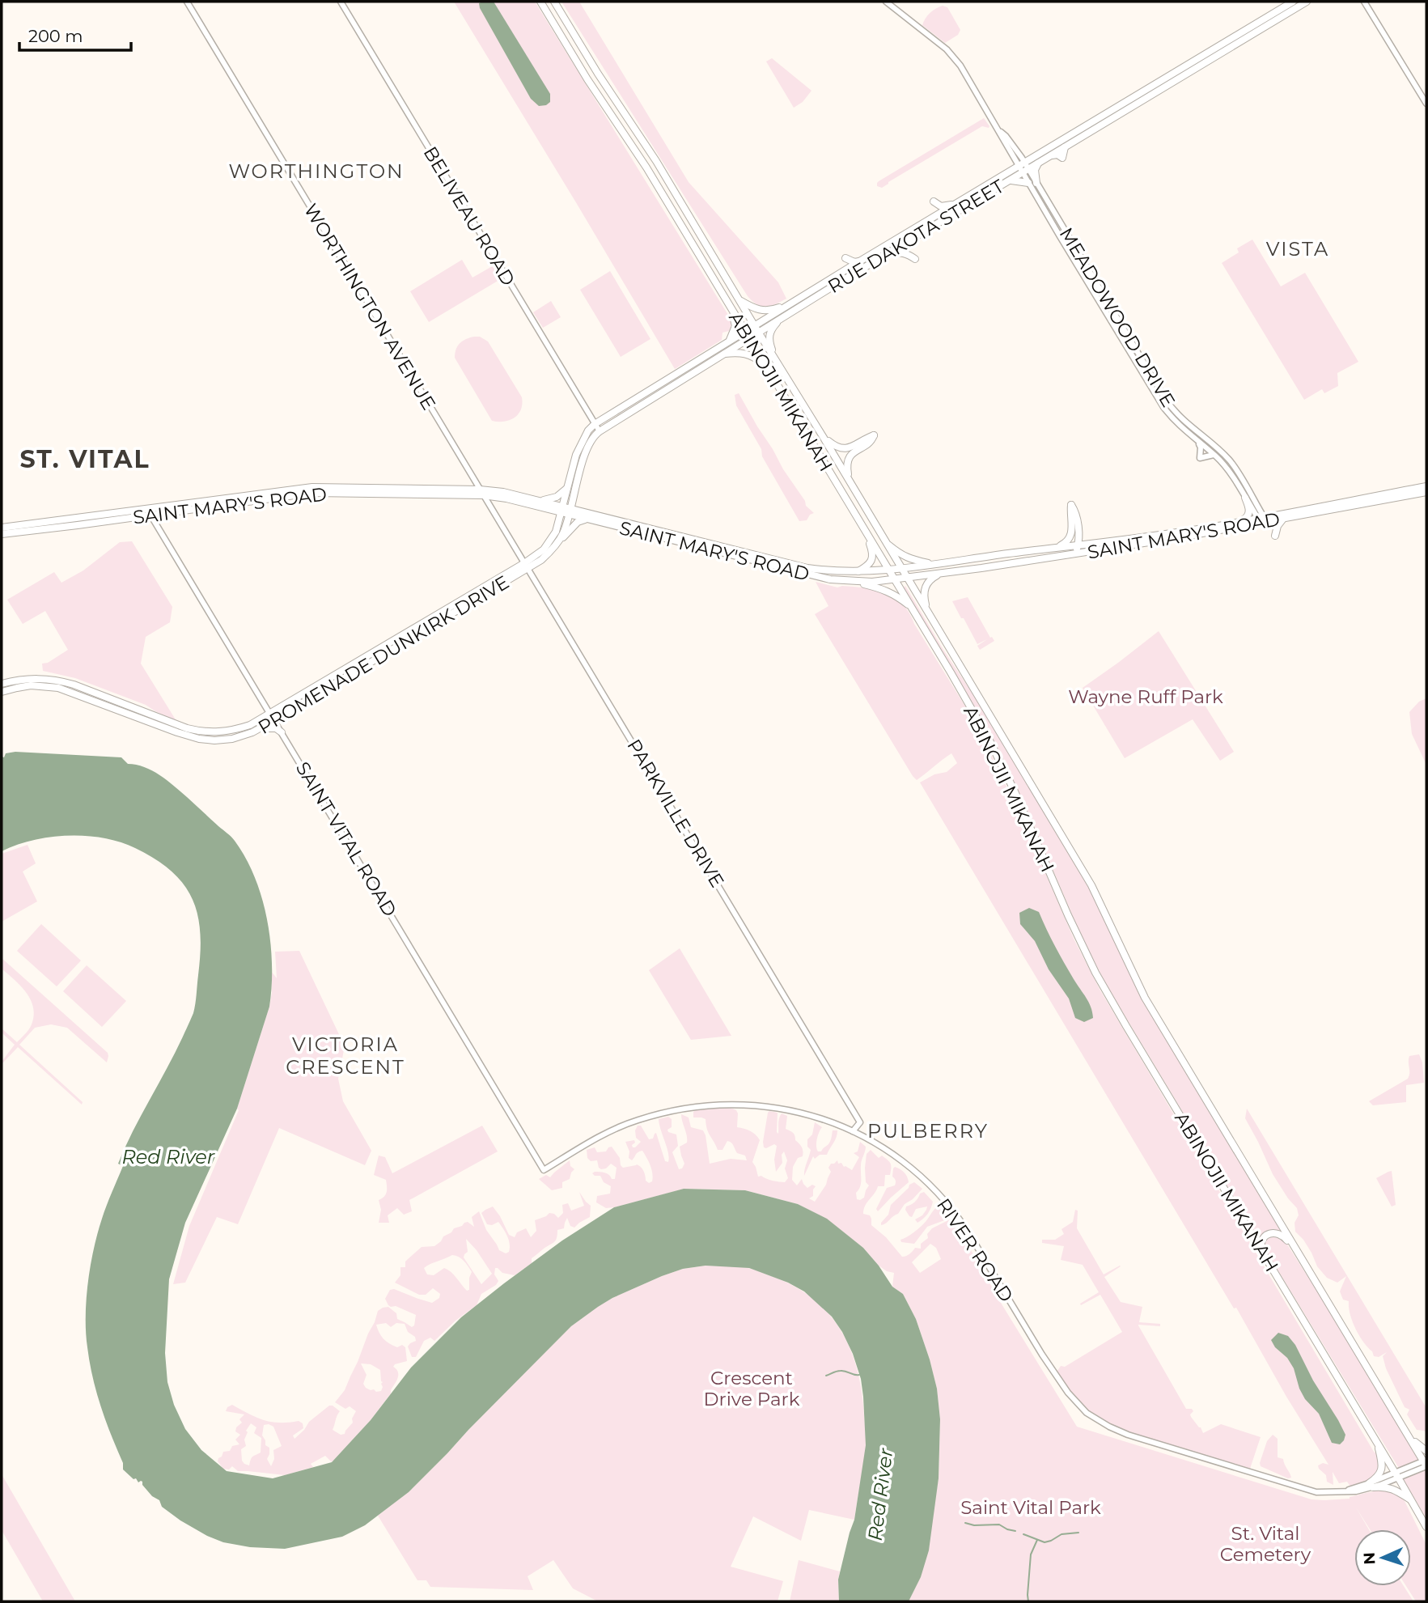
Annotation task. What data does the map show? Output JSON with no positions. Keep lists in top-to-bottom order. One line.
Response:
{"streets":{"main road":["RUE DAKOTA STREET","ABINOJII MIKANAH","SAINT MARY'S ROAD","PROMENADE DUNKIRK DRIVE"],"street":["BELIVEAU ROAD","WORTHINGTON AVENUE","MEADOWOOD DRIVE","PARKVILLE DRIVE","SAINT VITAL ROAD","RIVER ROAD"]},"crossings":[["BELIVEAU ROAD","RUE DAKOTA STREET"],["RUE DAKOTA STREET","MEADOWOOD DRIVE"],["RUE DAKOTA STREET","ABINOJII MIKANAH"],["RUE DAKOTA STREET","SAINT MARY'S ROAD"],["RUE DAKOTA STREET","PROMENADE DUNKIRK DRIVE"],["WORTHINGTON AVENUE","SAINT MARY'S ROAD"],["WORTHINGTON AVENUE","PARKVILLE DRIVE"],["MEADOWOOD DRIVE","SAINT MARY'S ROAD"],["ABINOJII MIKANAH","SAINT MARY'S ROAD"],["ABINOJII MIKANAH","RIVER ROAD"],["SAINT MARY'S ROAD","PROMENADE DUNKIRK DRIVE"],["SAINT MARY'S ROAD","PARKVILLE DRIVE"],["SAINT MARY'S ROAD","SAINT VITAL ROAD"],["PROMENADE DUNKIRK DRIVE","PARKVILLE DRIVE"],["PROMENADE DUNKIRK DRIVE","SAINT VITAL ROAD"],["PARKVILLE DRIVE","RIVER ROAD"],["SAINT VITAL ROAD","RIVER ROAD"]],"districts":["WORTHINGTON","VISTA","ST. VITAL","VICTORIA CRESCENT","PULBERRY"],"water":["Red River"],"parks":["Wayne Ruff Park","Crescent Drive Park","Saint Vital Park","St. Vital Cemetery"],"scale_bar":"200 m","north":"left"}
